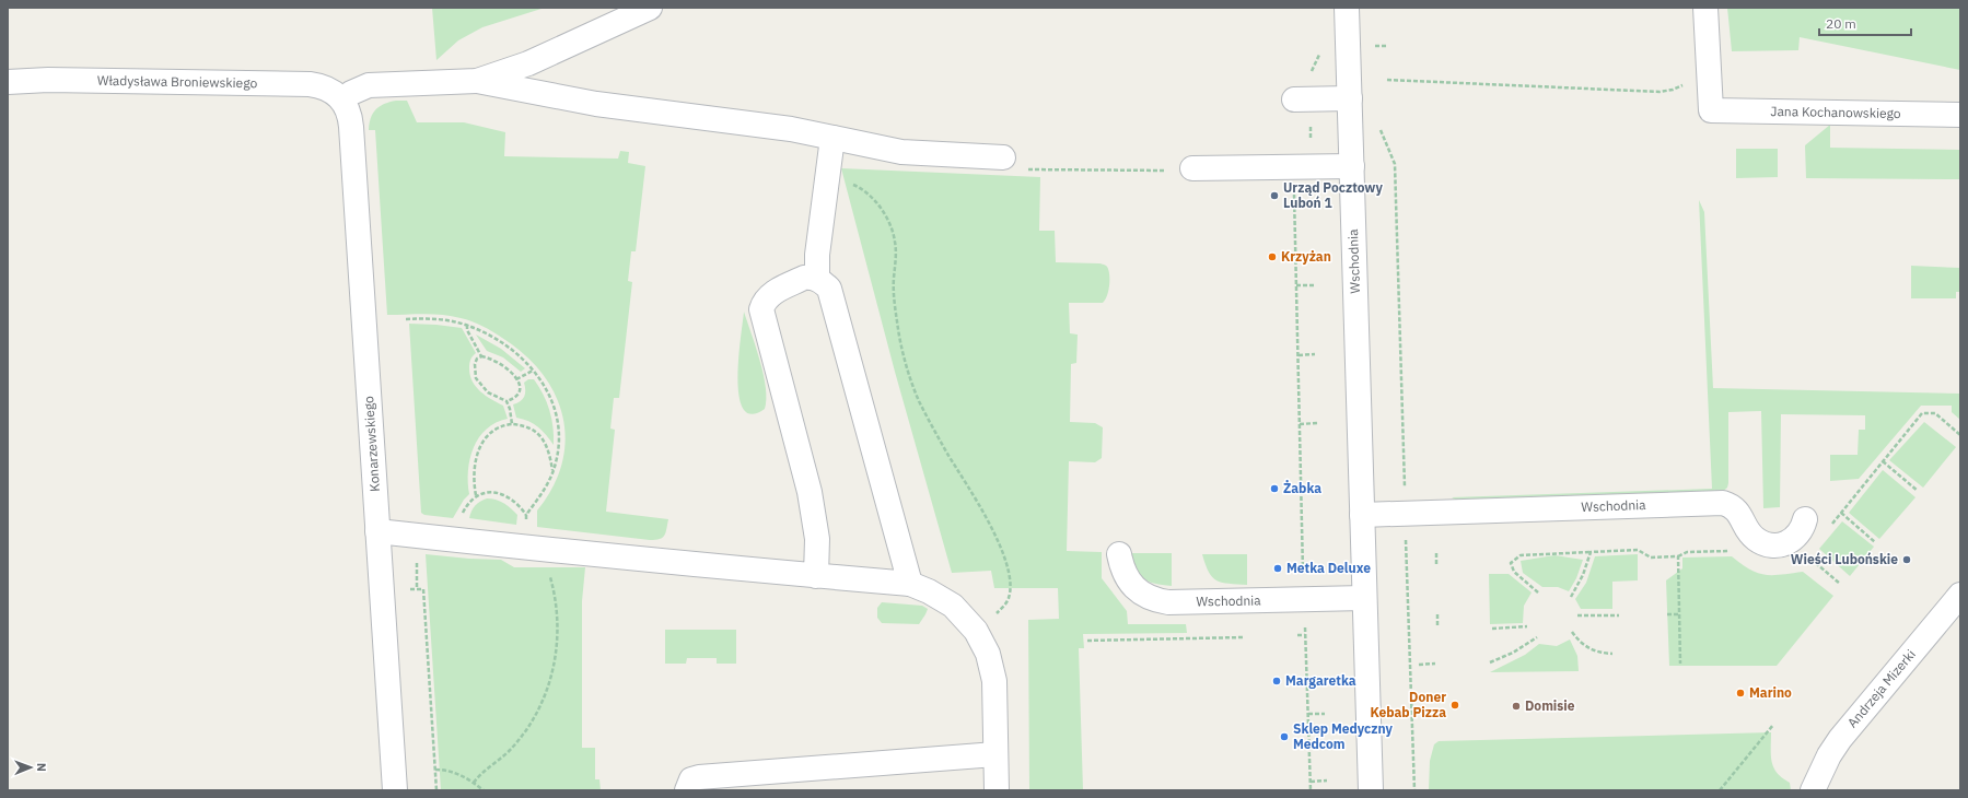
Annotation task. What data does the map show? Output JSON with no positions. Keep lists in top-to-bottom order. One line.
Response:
{"streets":{"street":["Władysława Broniewskiego","Jana Kochanowskiego","Wschodnia","Konarzewskiego","Andrzeja Mizerki"]},"crossings":[["Władysława Broniewskiego","Konarzewskiego"]],"places":["Urząd Pocztowy Luboń 1","Krzyżan","Żabka","Wieści Lubońskie","Metka Deluxe","Margaretka","Marino","Doner Kebab Pizza","Domisie","Sklep Medyczny Medcom"],"scale_bar":"20 m","north":"right"}
